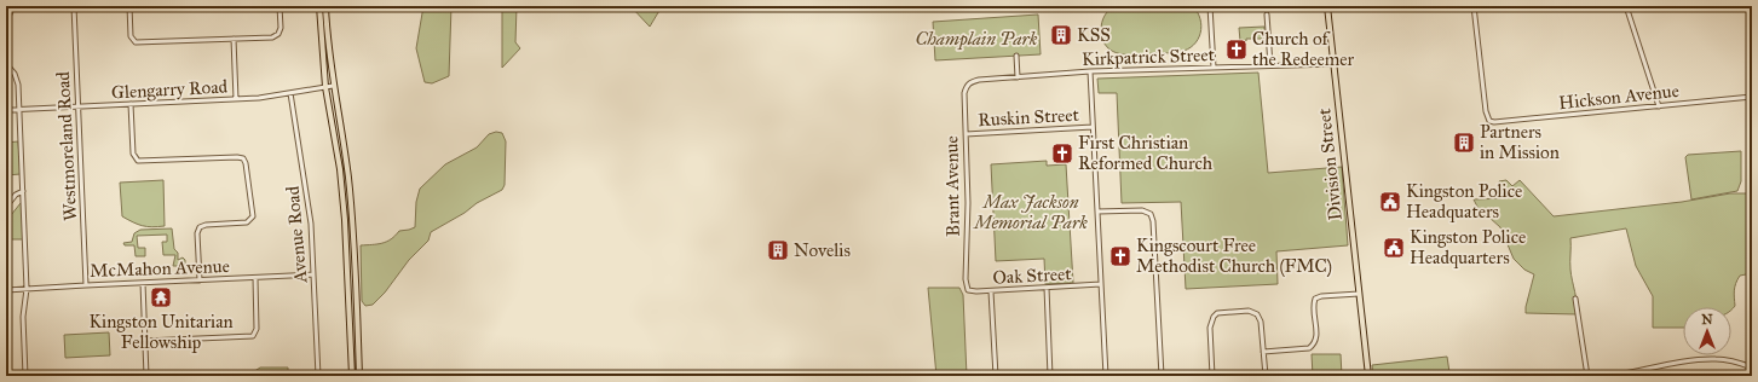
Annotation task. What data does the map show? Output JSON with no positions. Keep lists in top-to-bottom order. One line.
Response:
{"streets":{"main road":["Division Street"],"street":["Kirkpatrick Street","Glengarry Road","Hickson Avenue","Ruskin Street","Westmoreland Road","Brant Avenue","Avenue Road","McMahon Avenue","Oak Street"]},"crossings":[["Kirkpatrick Street","Division Street"],["Kirkpatrick Street","Brant Avenue"],["Glengarry Road","Westmoreland Road"],["Glengarry Road","Avenue Road"],["Ruskin Street","Brant Avenue"],["Westmoreland Road","McMahon Avenue"],["Brant Avenue","Oak Street"],["Avenue Road","McMahon Avenue"]],"parks":["Champlain Park","Max Jackson Memorial Park"],"places":{"building":["KSS","Partners in Mission","Novelis"],"church":["Church of the Redeemer","First Christian Reformed Church","Kingscourt Free Methodist Church (FMC)"],"public building":["Kingston Police Headquaters","Kingston Police Headquarters"],"temple":["Kingston Unitarian Fellowship"]},"north":"top"}
